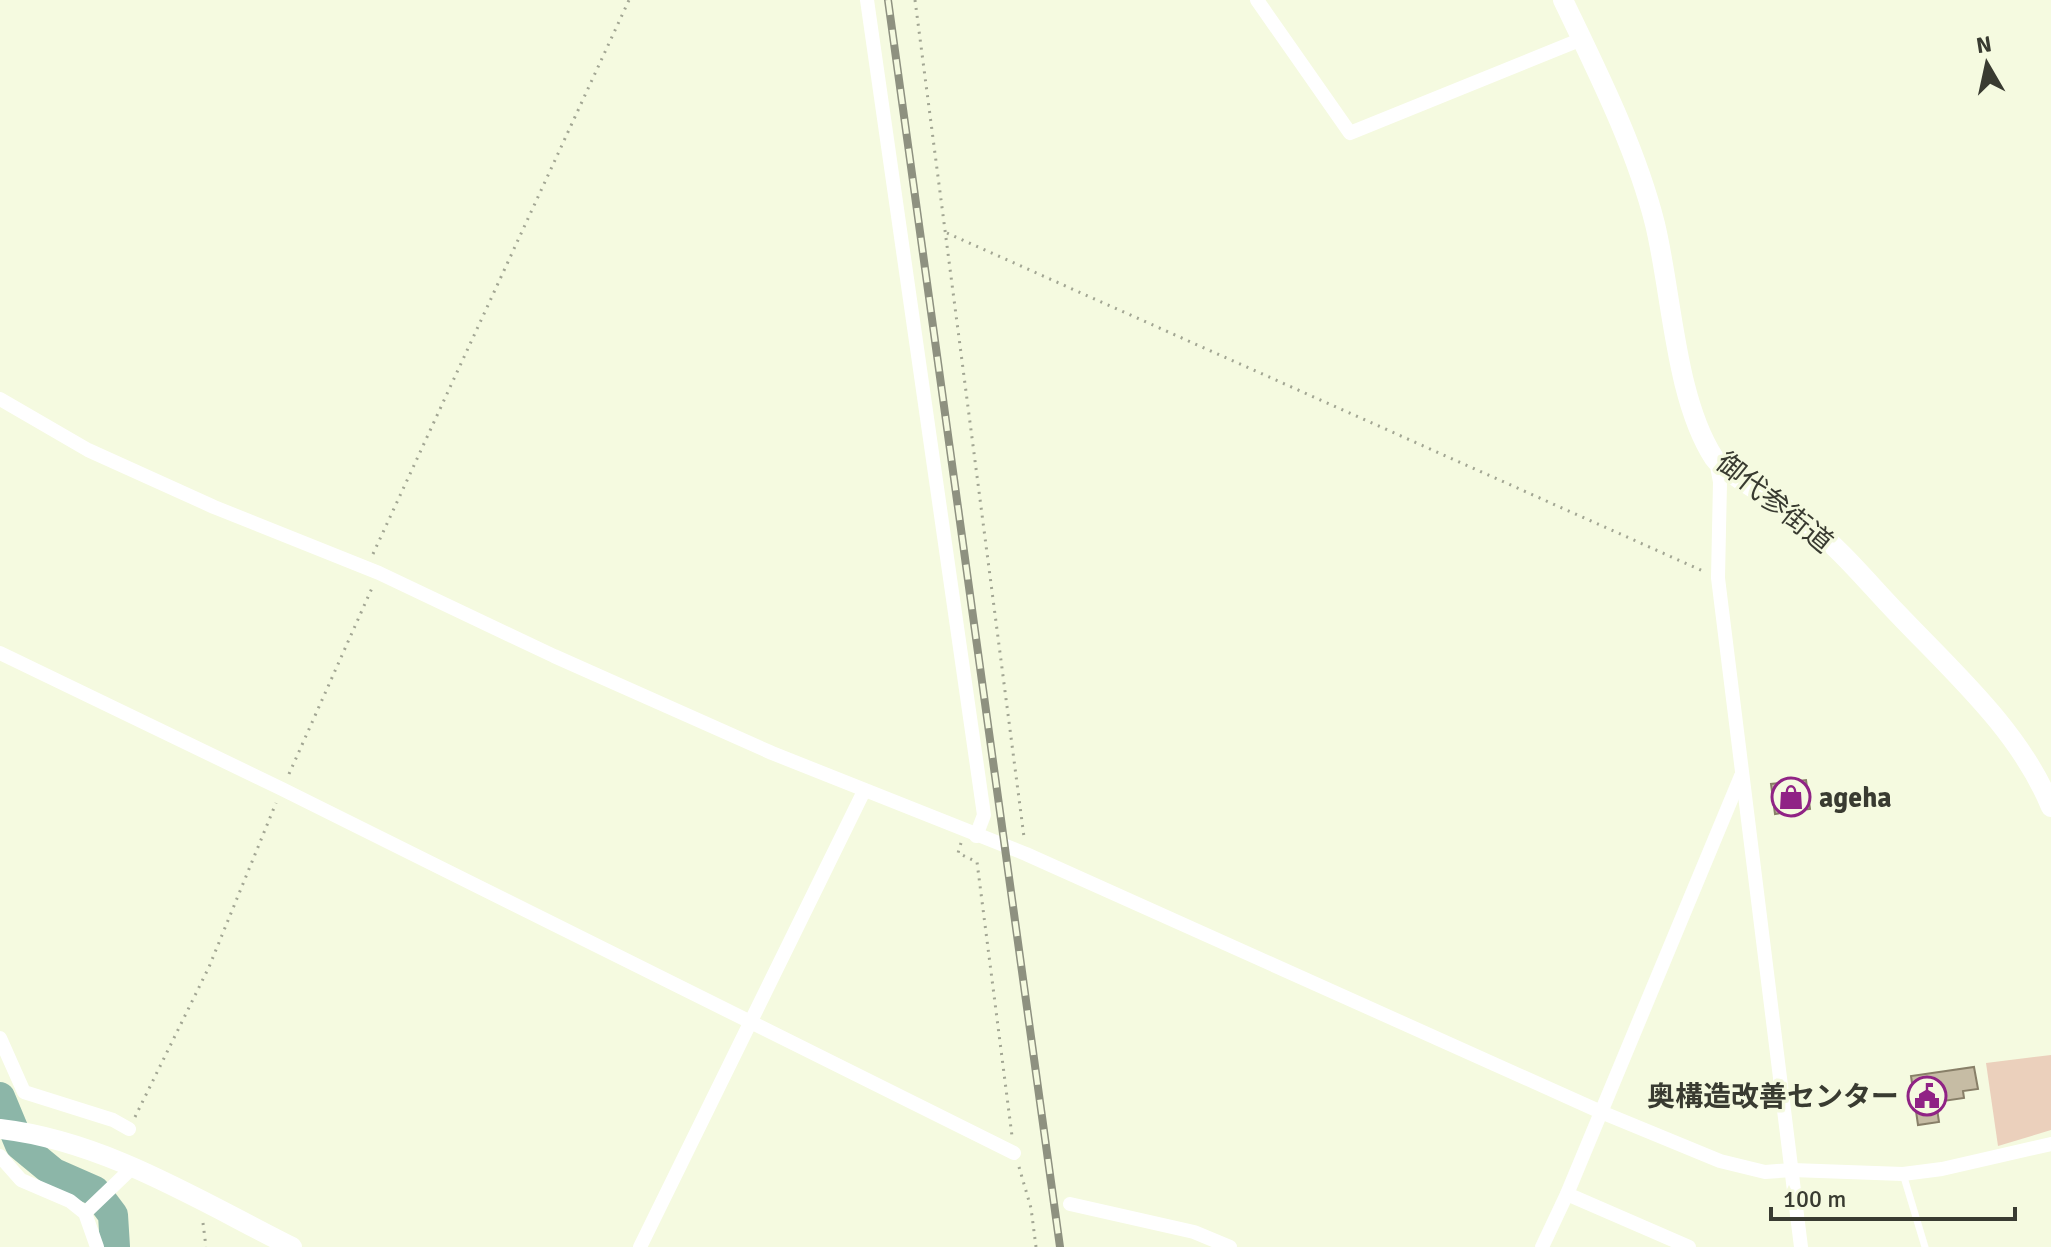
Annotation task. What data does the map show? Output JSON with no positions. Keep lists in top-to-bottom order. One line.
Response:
{"streets":{"street":["御代参街道"]},"places":{"shop":["ageha"],"public building":["奥構造改善センター"]},"scale_bar":"100 m","north":"top"}
